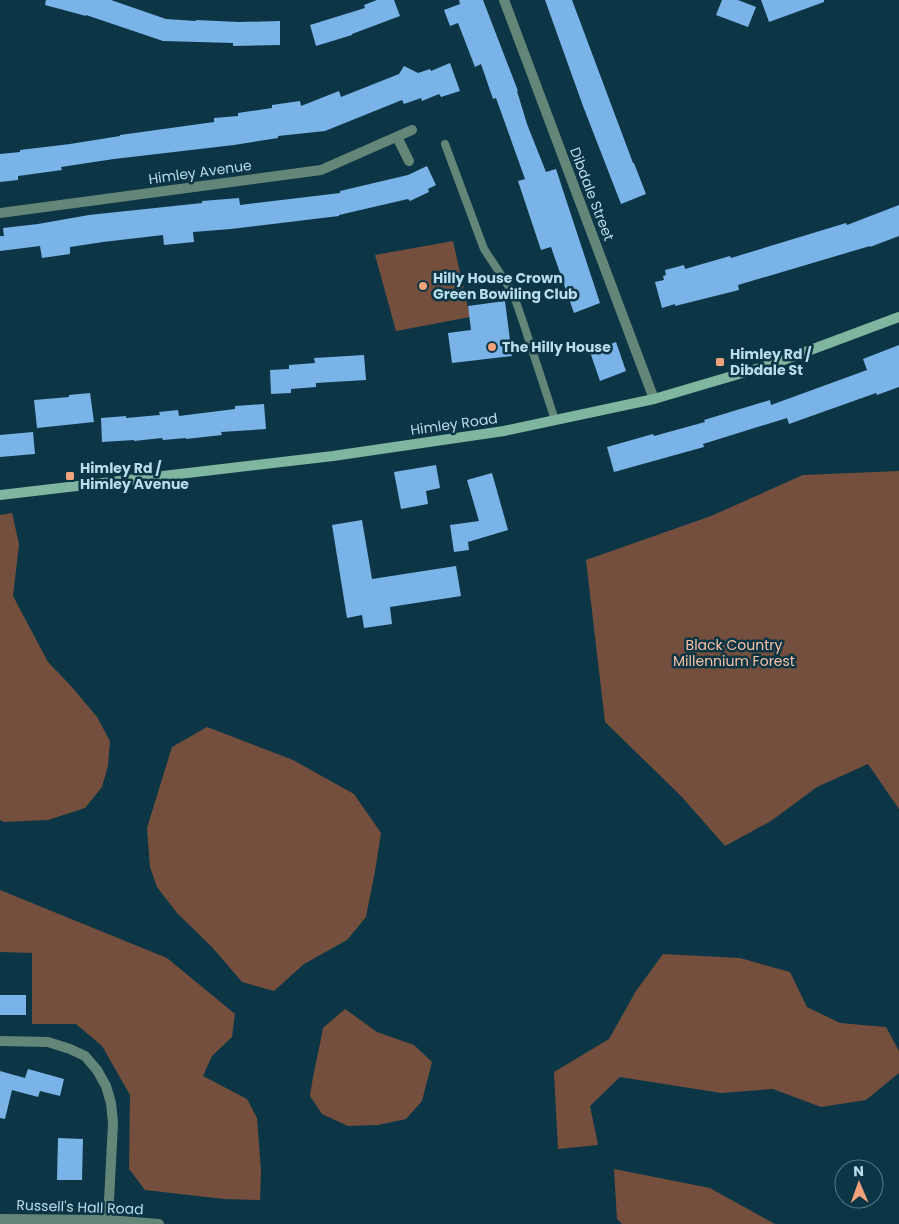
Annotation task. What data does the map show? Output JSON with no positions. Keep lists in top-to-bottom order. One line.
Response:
{"streets":{"main road":["Himley Road"],"street":["Himley Avenue","Dibdale Street","Russell's Hall Road"]},"crossings":[["Dibdale Street","Himley Road"]],"parks":["Black Country Millennium Forest"],"places":{"other":["Hilly House Crown Green Bowiling Club","The Hilly House"],"transit":["Himley Rd / Dibdale St","Himley Rd / Himley Avenue"]},"north":"top"}
